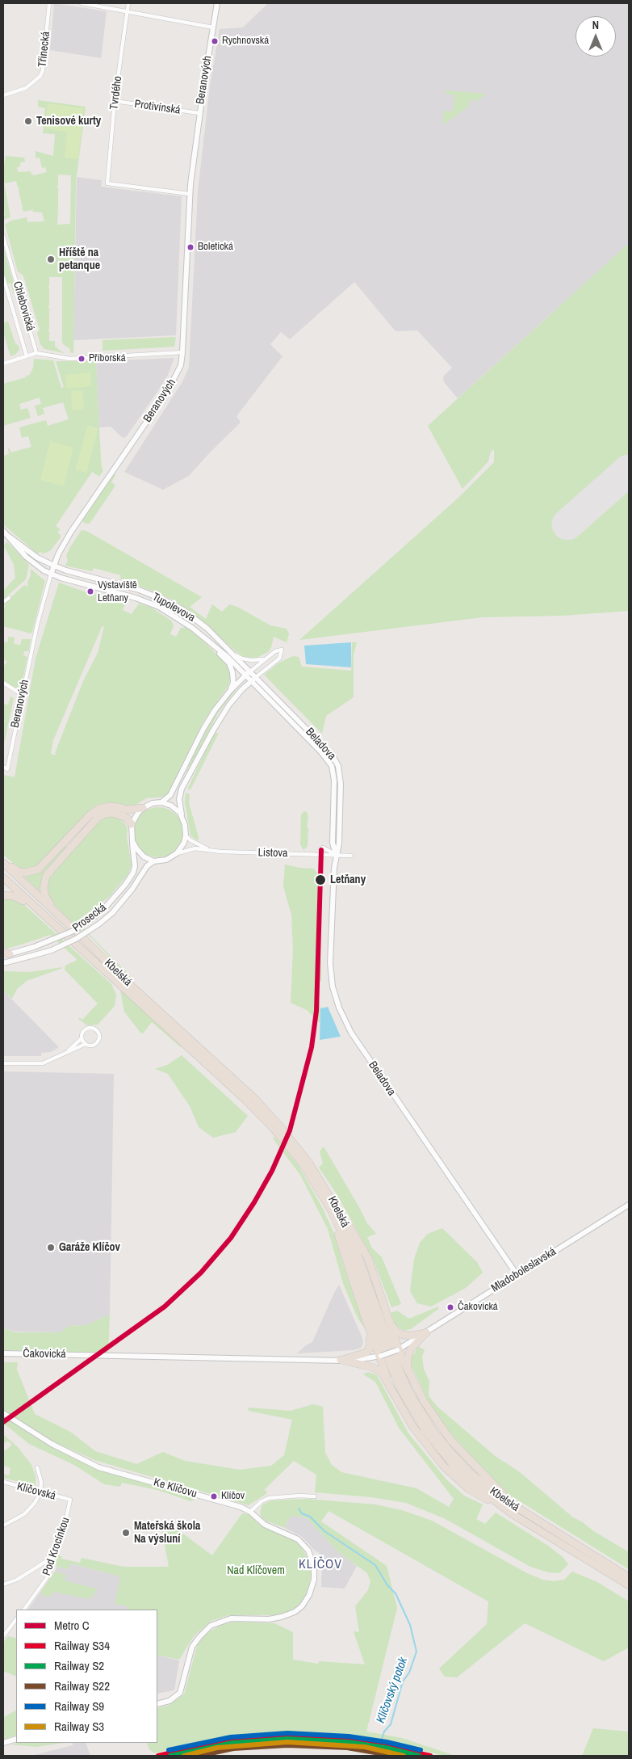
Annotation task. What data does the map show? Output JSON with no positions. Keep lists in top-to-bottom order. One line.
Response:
{"streets":{"highway":["Kbelská"],"street":["Třinecká","Beranových","Tvrdého","Protivínská","Chlebovická","Tupolevova","Beladova","Listova","Prosecká","Mladoboleslavská","Čakovická","Ke Klíčovu","Klíčovská","Pod Krocínkou"]},"crossings":[["Beranových","Tvrdého"],["Beranových","Protivínská"],["Beranových","Tupolevova"],["Tvrdého","Protivínská"],["Tupolevova","Beladova"],["Beladova","Listova"],["Beladova","Mladoboleslavská"],["Listova","Prosecká"],["Mladoboleslavská","Čakovická"],["Klíčovská","Pod Krocínkou"]],"districts":["KLÍČOV"],"water":["Klíčovský potok"],"parks":["Nad Klíčovem"],"places":["Rychnovská","Tenisové kurty","Boletická","Hříště na petanque","Příborská","Výstaviště Letňany","Letňany","Garáže Klíčov","Čakovická","Klíčov","Mateřská škola Na výsluní"],"lines":["metro line C","rail line S9","rail line S34","rail line S2","rail line S3","rail line S22"],"legend":["Metro C","Railway S34","Railway S2","Railway S22","Railway S9","Railway S3"],"north":"top"}
